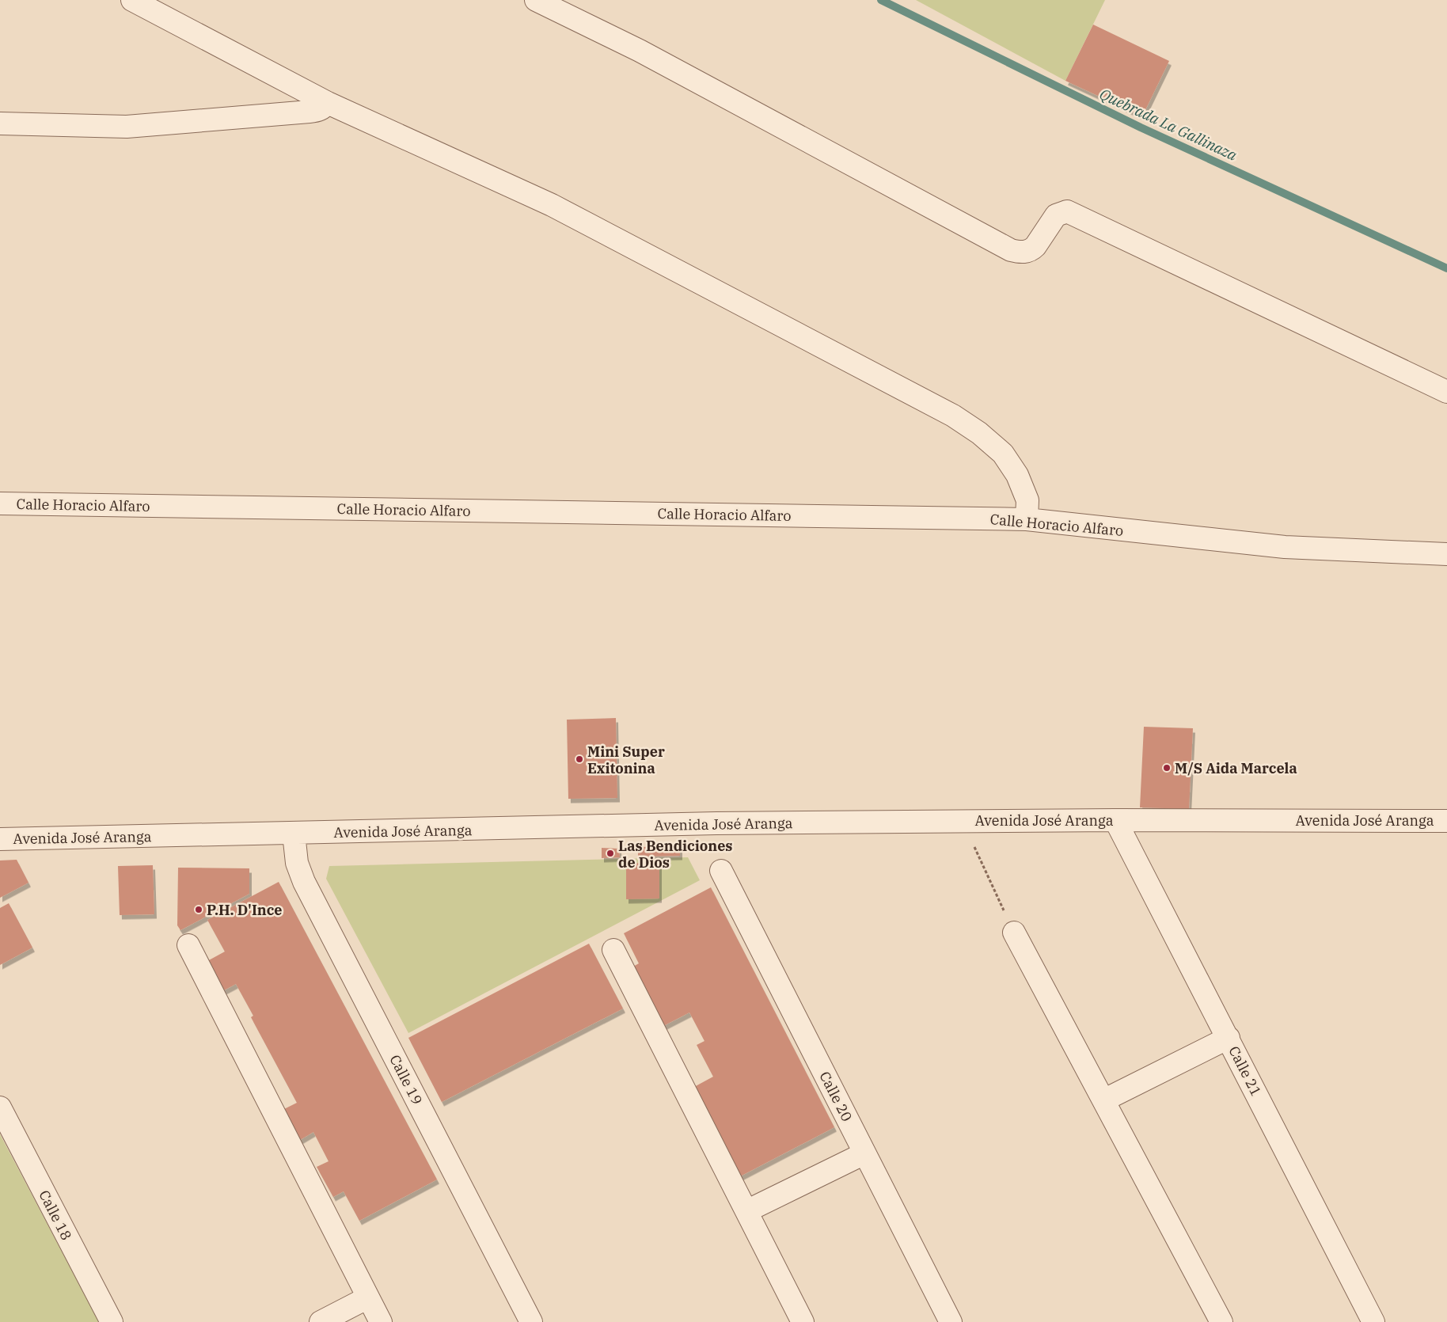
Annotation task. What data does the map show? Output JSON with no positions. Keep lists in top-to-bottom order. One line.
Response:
{"streets":{"street":["Calle Horacio Alfaro","Avenida José Aranga","Calle 21","Calle 19","Calle 20","Calle 18"]},"crossings":[["Avenida José Aranga","Calle 21"],["Avenida José Aranga","Calle 19"]],"water":["Quebrada La Gallinaza"],"places":["Mini Super Exitonina","M/S Aida Marcela","Las Bendiciones de Dios","P.H. D'Ince"]}
